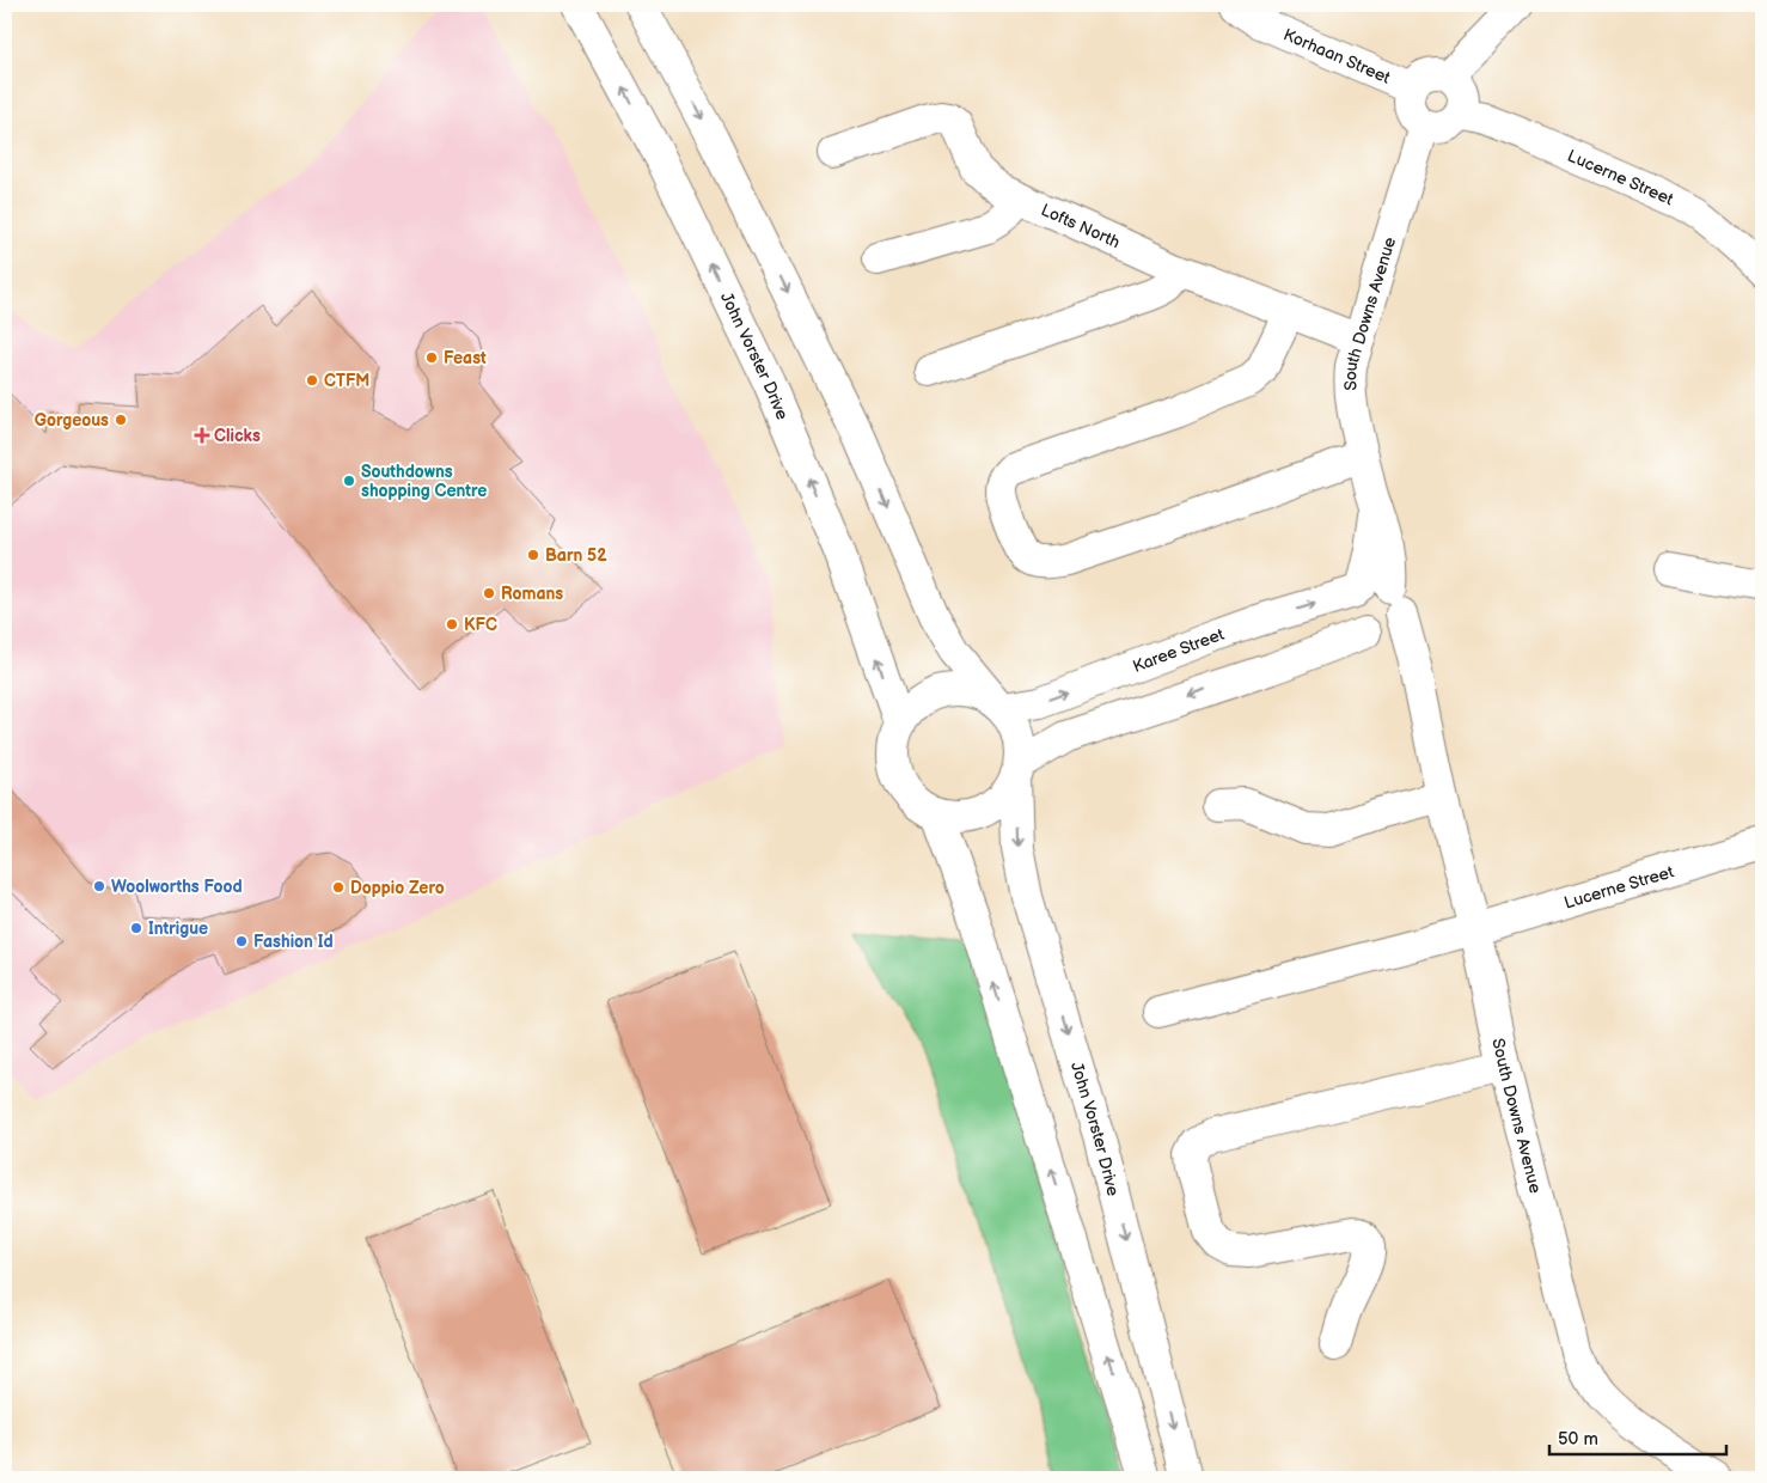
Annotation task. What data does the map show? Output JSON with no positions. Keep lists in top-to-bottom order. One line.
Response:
{"streets":{"street":["Korhaan Street","Lucerne Street","Lofts North","South Downs Avenue","John Vorster Drive","Karee Street"]},"crossings":[["Korhaan Street","Lucerne Street"],["Korhaan Street","South Downs Avenue"],["Lucerne Street","South Downs Avenue"],["Lofts North","South Downs Avenue"],["South Downs Avenue","Karee Street"],["John Vorster Drive","Karee Street"]],"places":{"other":["Feast","CTFM","Gorgeous","Southdowns shopping Centre","Barn 52","Romans","KFC","Woolworths Food","Doppio Zero","Intrigue","Fashion Id"],"health":["Clicks"]},"scale_bar":"50 m"}
